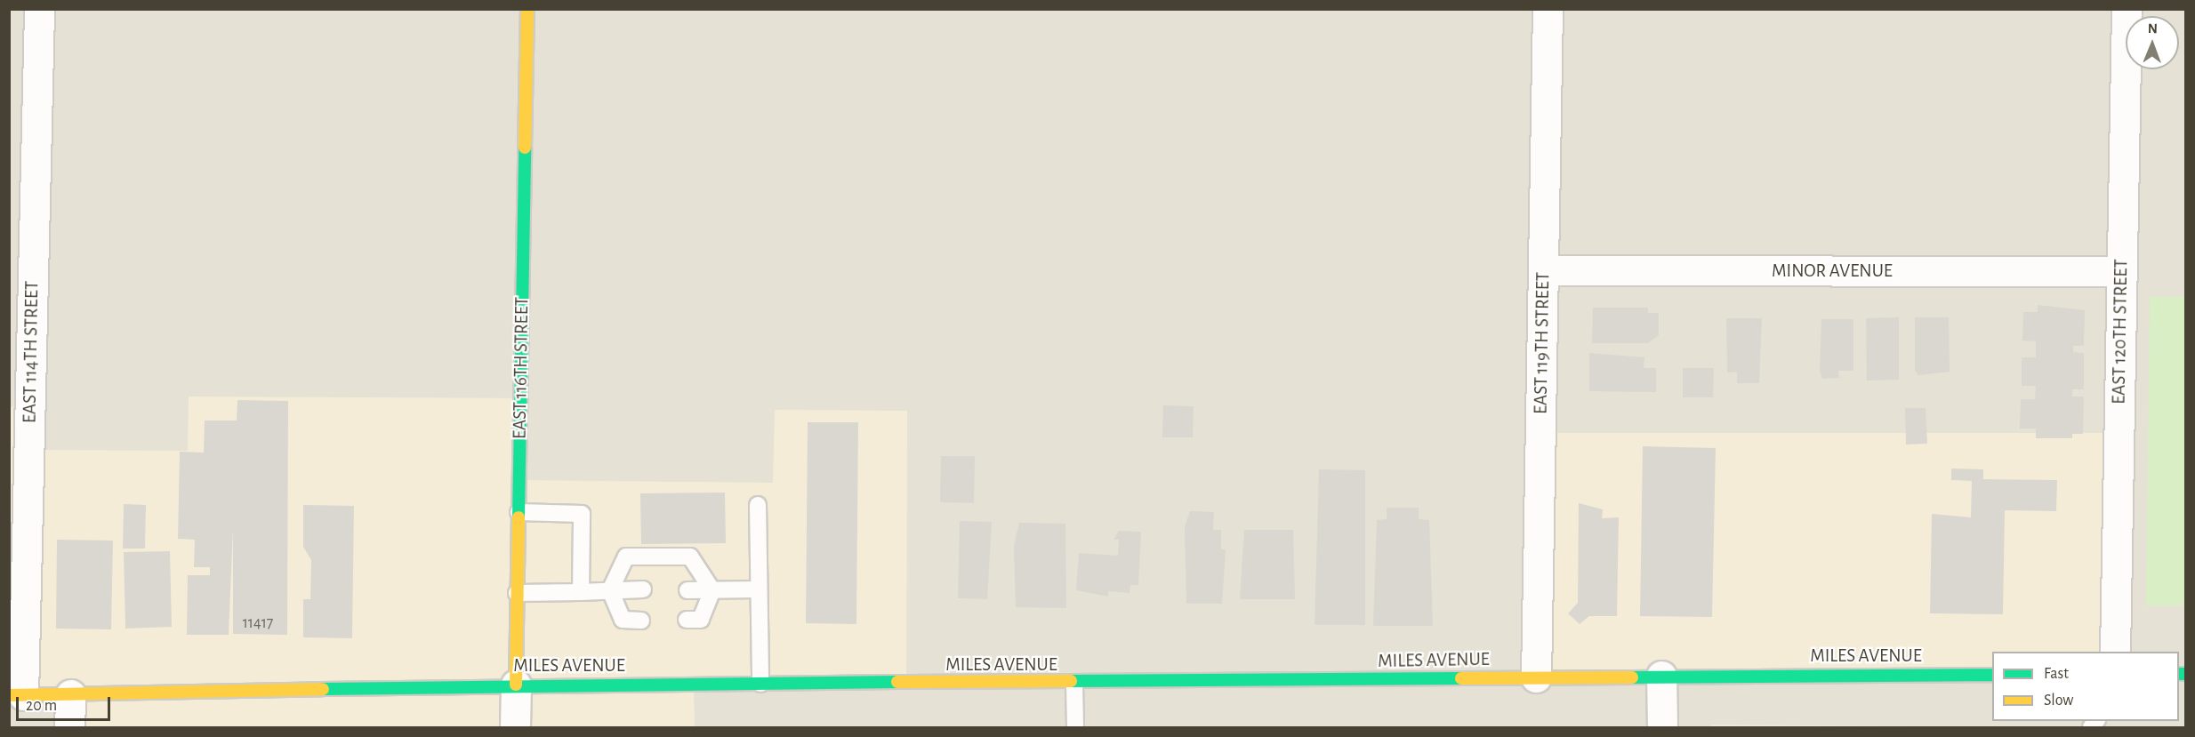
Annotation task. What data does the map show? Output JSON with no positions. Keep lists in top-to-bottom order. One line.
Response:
{"streets":{"main road":["EAST 116TH STREET","MILES AVENUE"],"street":["MINOR AVENUE","EAST 120TH STREET","EAST 119TH STREET","EAST 114TH STREET"]},"crossings":[["MINOR AVENUE","EAST 120TH STREET"],["MINOR AVENUE","EAST 119TH STREET"],["EAST 119TH STREET","MILES AVENUE"],["EAST 114TH STREET","MILES AVENUE"],["EAST 116TH STREET","MILES AVENUE"]],"house_numbers":["11417"],"legend":["Fast","Slow"],"scale_bar":"20 m","north":"top"}
